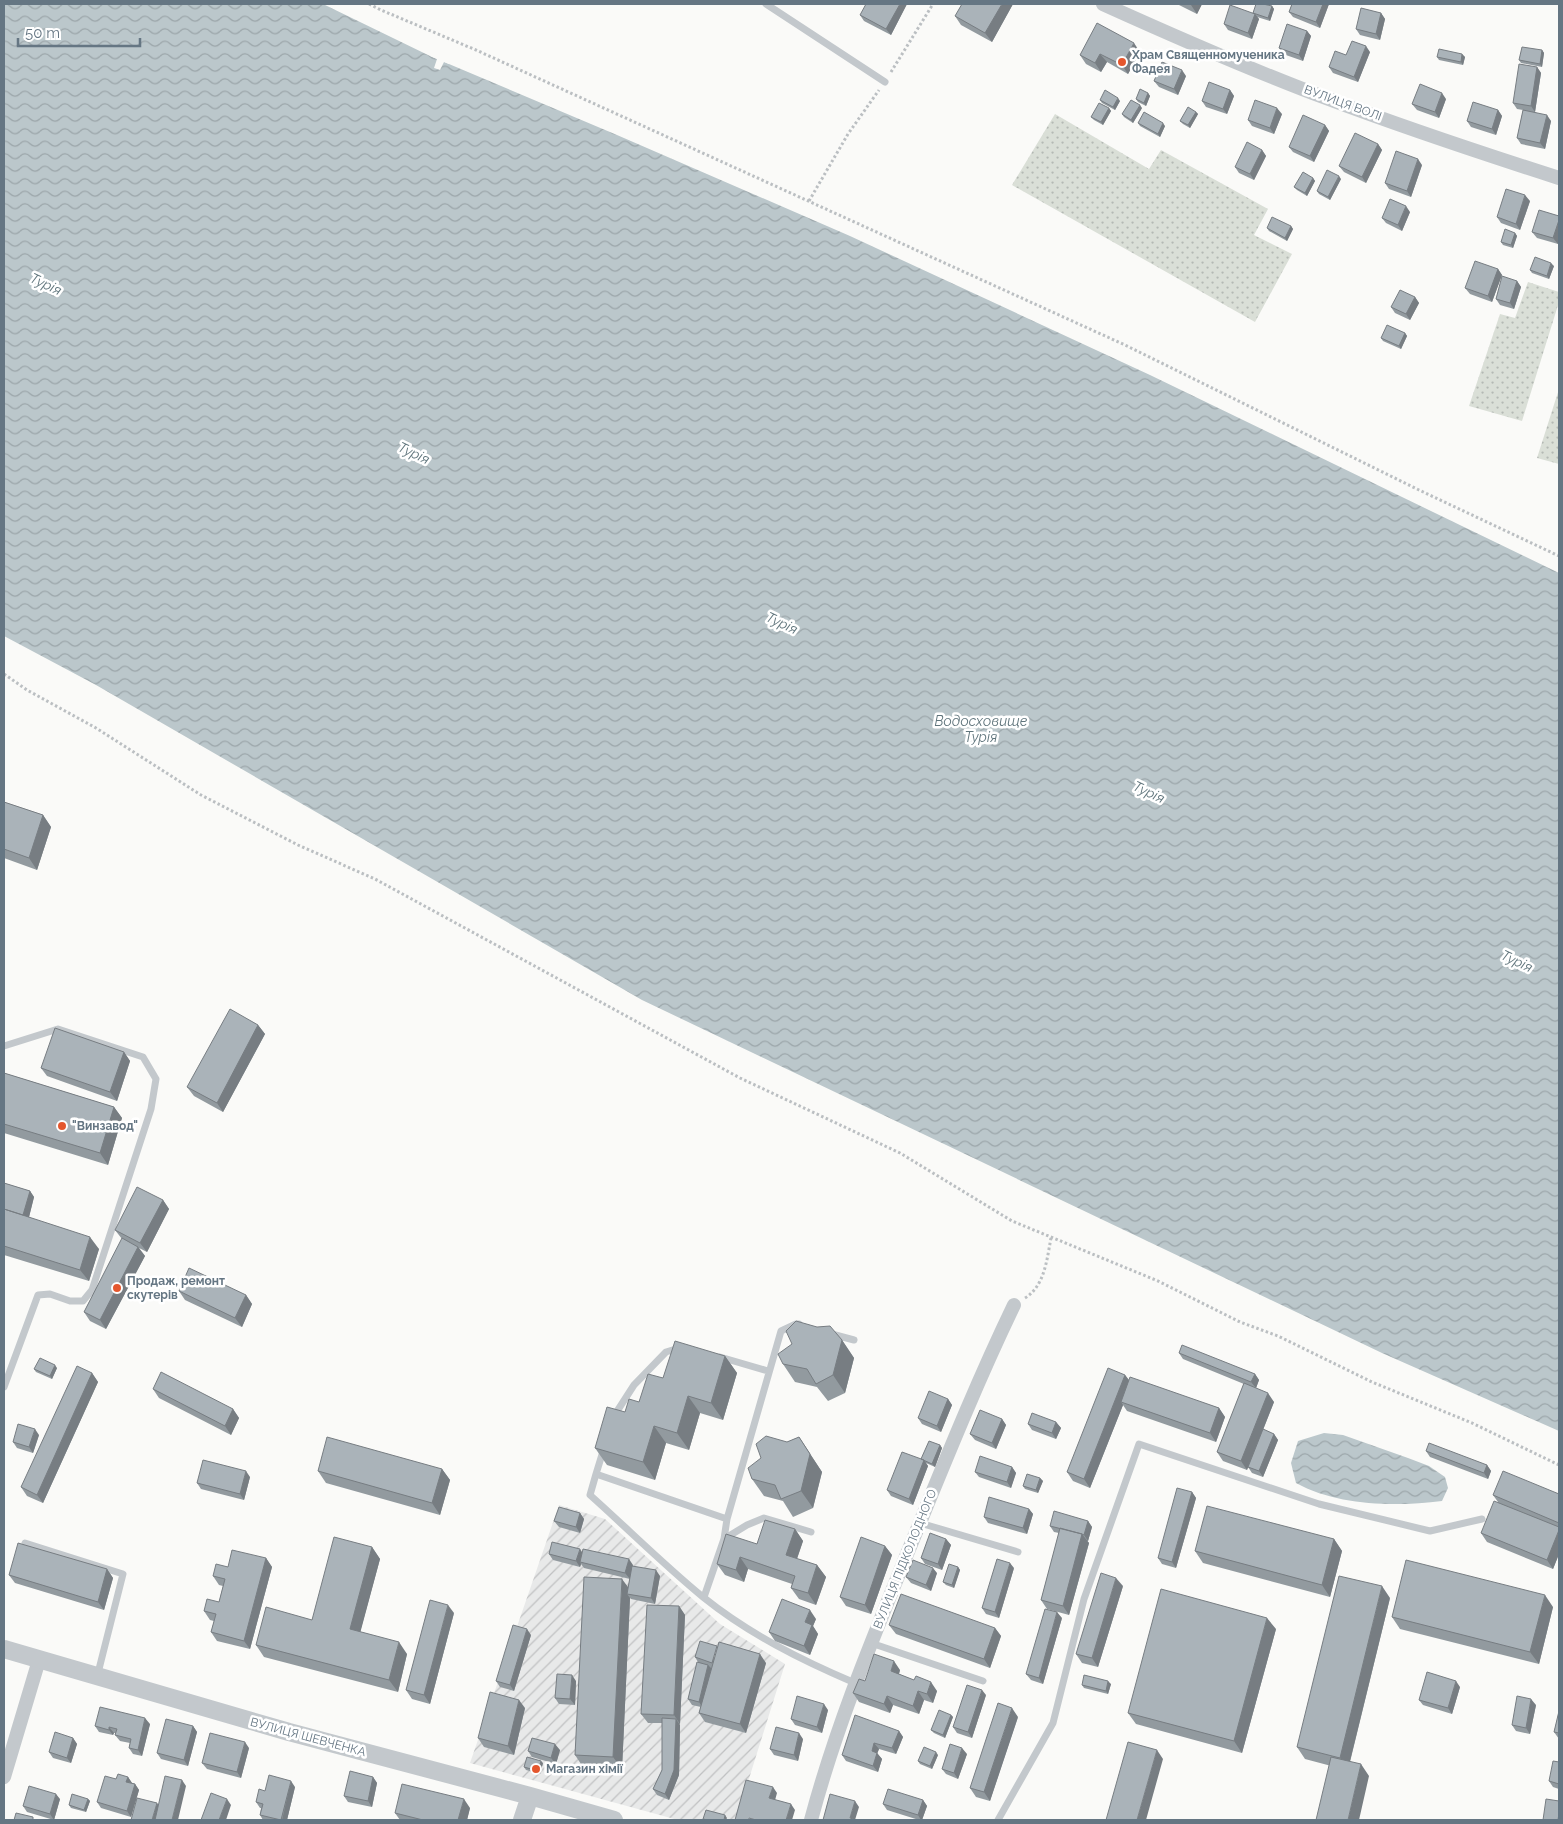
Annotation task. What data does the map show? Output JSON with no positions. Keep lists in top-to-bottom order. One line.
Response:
{"streets":{"street":["ВУЛИЦЯ ВОЛІ","ВУЛИЦЯ ПІДКОЛОДНОГО","ВУЛИЦЯ ШЕВЧЕНКА"]},"water":["Турія","Водосховище Турія"],"places":["Храм Священномученика Фадея","\"Винзавод\"","Продаж, ремонт скутерів","Магазин хімії"],"scale_bar":"50 m"}
